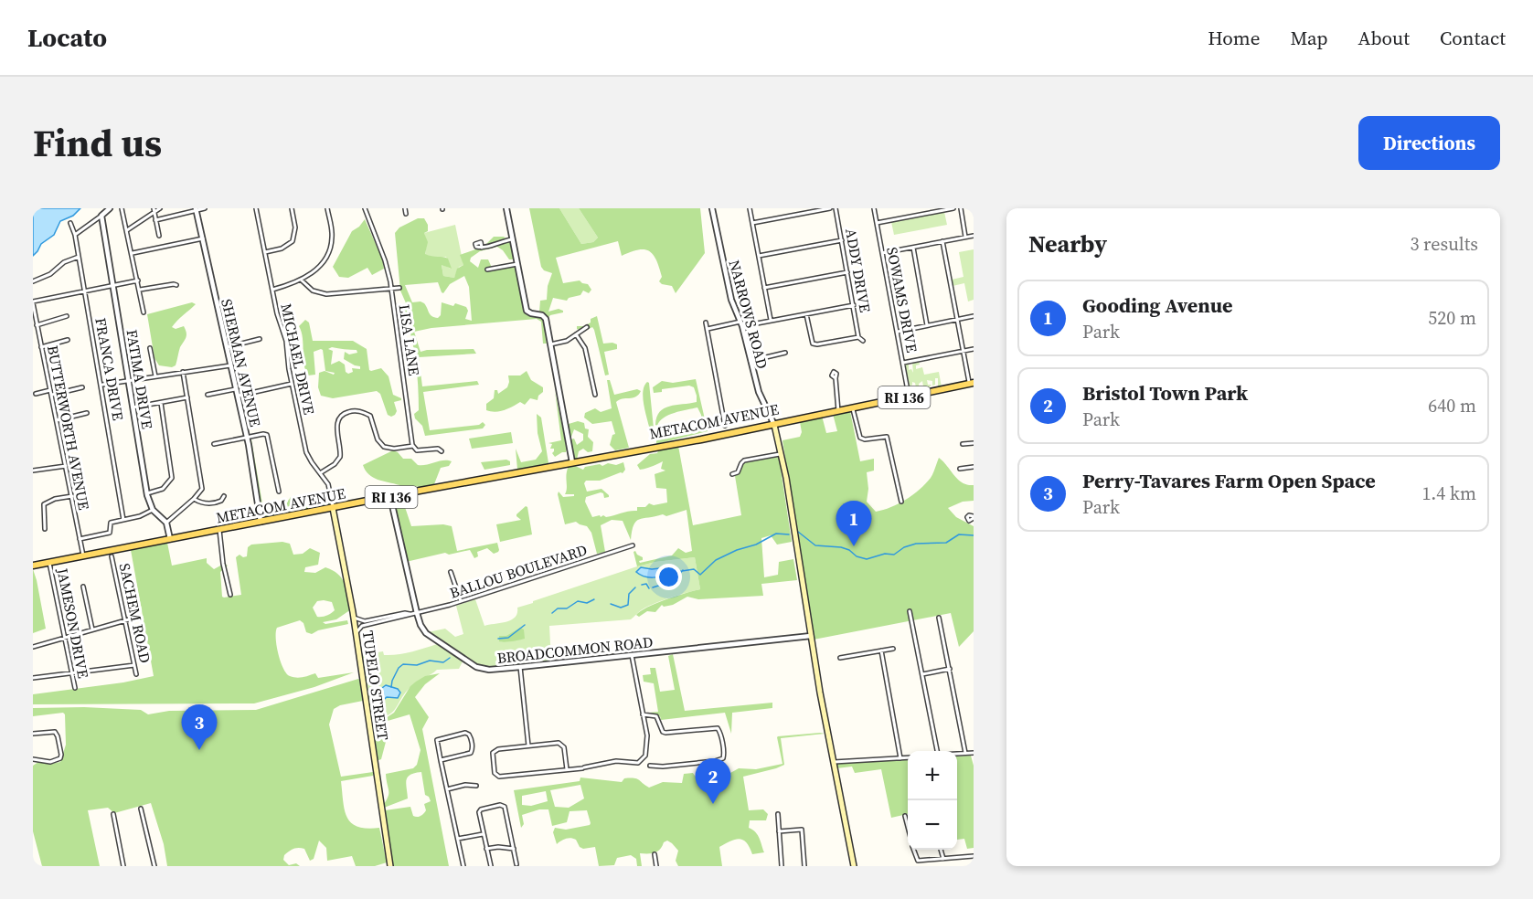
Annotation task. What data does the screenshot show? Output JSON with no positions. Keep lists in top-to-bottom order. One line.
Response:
{"streets":{"main road":["RI 136","METACOM AVENUE","TUPELO STREET"],"street":["ADDY DRIVE","SOWAMS DRIVE","NARROWS ROAD","LISA LANE","MICHAEL DRIVE","SHERMAN AVENUE","FRANCA DRIVE","FATIMA DRIVE","BUTTERWORTH AVENUE","BALLOU BOULEVARD","SACHEM ROAD","JAMESON DRIVE","BROADCOMMON ROAD"]},"crossings":[["SOWAMS DRIVE","METACOM AVENUE"],["NARROWS ROAD","METACOM AVENUE"],["MICHAEL DRIVE","METACOM AVENUE"],["MICHAEL DRIVE","TUPELO STREET"],["SHERMAN AVENUE","METACOM AVENUE"],["METACOM AVENUE","BUTTERWORTH AVENUE"],["METACOM AVENUE","JAMESON DRIVE"],["METACOM AVENUE","BROADCOMMON ROAD"],["METACOM AVENUE","TUPELO STREET"],["BALLOU BOULEVARD","BROADCOMMON ROAD"],["BALLOU BOULEVARD","TUPELO STREET"]],"page":{"header":"Locato","nav":["Home","Map","About","Contact"],"title":"Find us","buttons":"Directions","heading":["Nearby","3 results"],"list":[{"mark":"1","name":"Gooding Avenue","note":"Park","value":"520 m"},{"mark":"2","name":"Bristol Town Park","note":"Park","value":"640 m"},{"mark":"3","name":"Perry-Tavares Farm Open Space","note":"Park","value":"1.4 km"}],"pins":["1","3","2"],"map_buttons":["+","−"]}}
